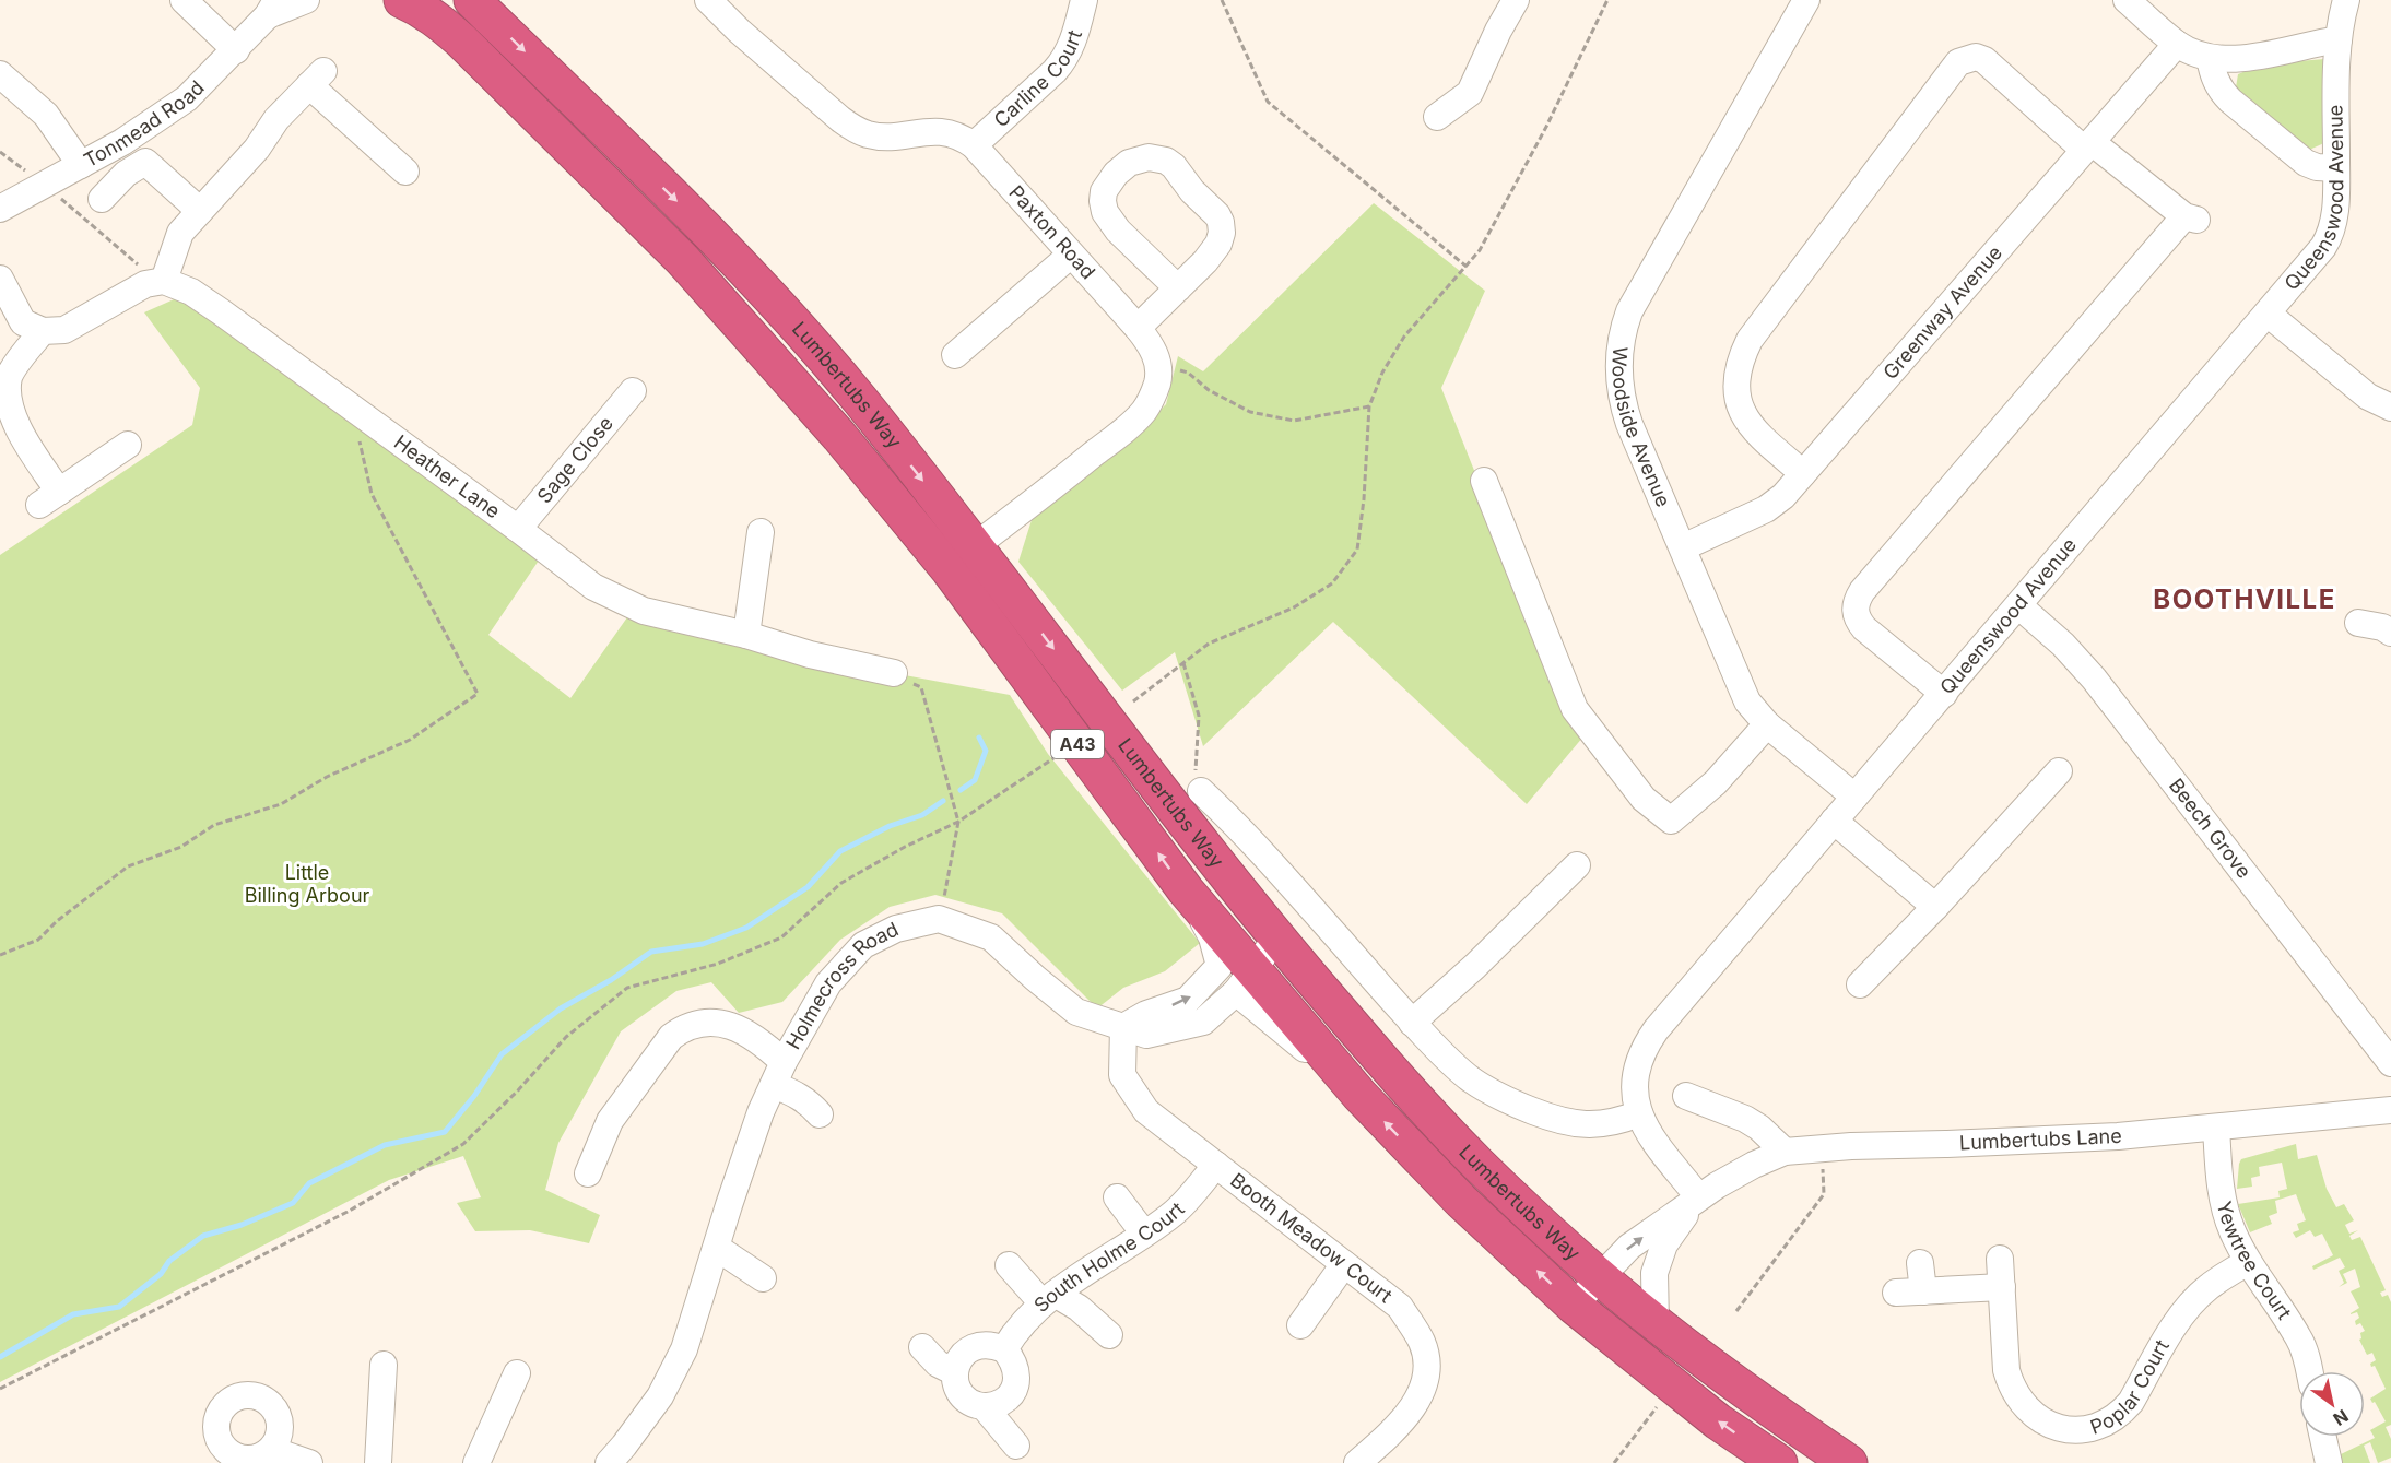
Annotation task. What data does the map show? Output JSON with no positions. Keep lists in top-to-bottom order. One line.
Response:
{"streets":{"highway":["Lumbertubs Way","A43"],"street":["Carline Court","Tonmead Road","Queenswood Avenue","Paxton Road","Greenway Avenue","Woodside Avenue","Sage Close","Heather Lane","Beech Grove","Holmecross Road","Lumbertubs Lane","Booth Meadow Court","South Holme Court","Yewtree Court","Poplar Court"]},"crossings":[["Carline Court","Paxton Road"],["Queenswood Avenue","Lumbertubs Way"],["Queenswood Avenue","Woodside Avenue"],["Queenswood Avenue","Beech Grove"],["Queenswood Avenue","Lumbertubs Lane"],["Greenway Avenue","Woodside Avenue"],["Lumbertubs Way","Lumbertubs Lane"],["Sage Close","Heather Lane"],["Lumbertubs Lane","Yewtree Court"],["Booth Meadow Court","South Holme Court"],["Yewtree Court","Poplar Court"]],"districts":["BOOTHVILLE"],"parks":["Little Billing Arbour"],"north":"bottom right"}
